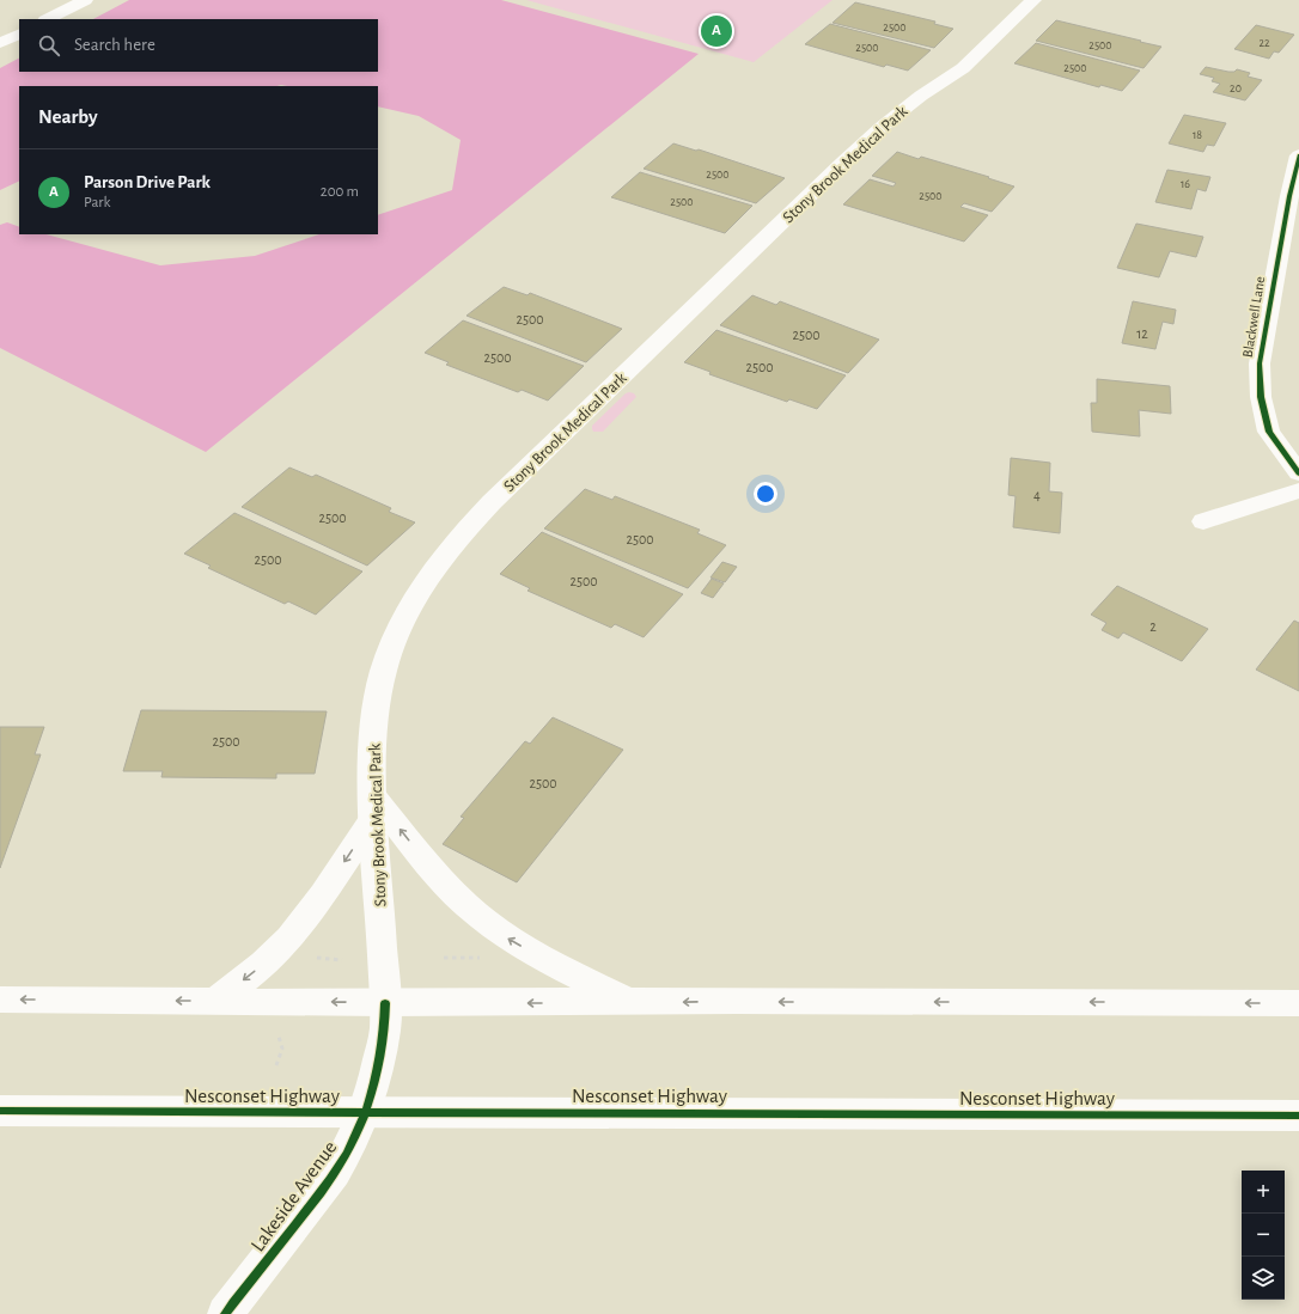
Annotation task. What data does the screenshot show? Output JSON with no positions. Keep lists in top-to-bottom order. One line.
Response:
{"streets":{"main road":["Stony Brook Medical Park","Blackwell Lane","Nesconset Highway","Lakeside Avenue"]},"crossings":[["Stony Brook Medical Park","Lakeside Avenue"],["Nesconset Highway","Lakeside Avenue"]],"house_numbers":["2500","22","2500","2500","2500","20","18","2500","16","2500","2500","2500","12","2500","2500","2500","4","2500","2500","2500","2500","2","2500","2500"],"page":{"pins":"A","search":"Search here","heading":"Nearby","list":[{"mark":"A","name":"Parson Drive Park","note":"Park","value":"200 m"}],"map_buttons":["+","−"]}}
